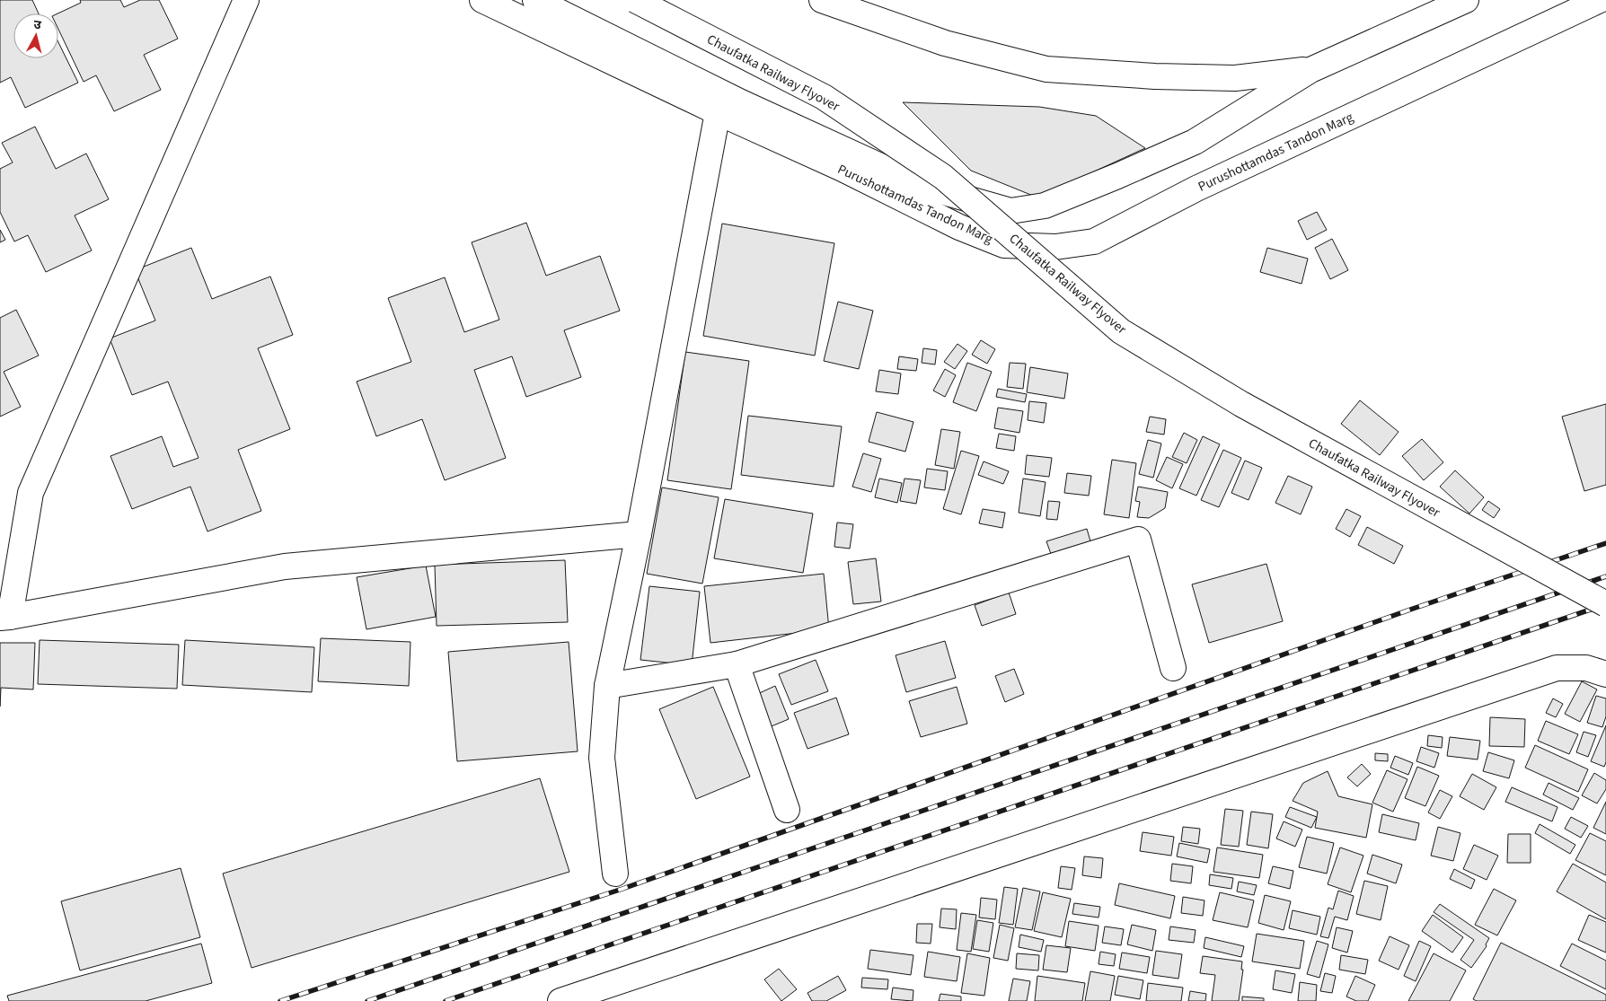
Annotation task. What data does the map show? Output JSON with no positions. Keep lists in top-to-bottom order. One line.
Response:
{"streets":{"street":["Chaufatka Railway Flyover","Purushottamdas Tandon Marg"]},"north":"top"}
